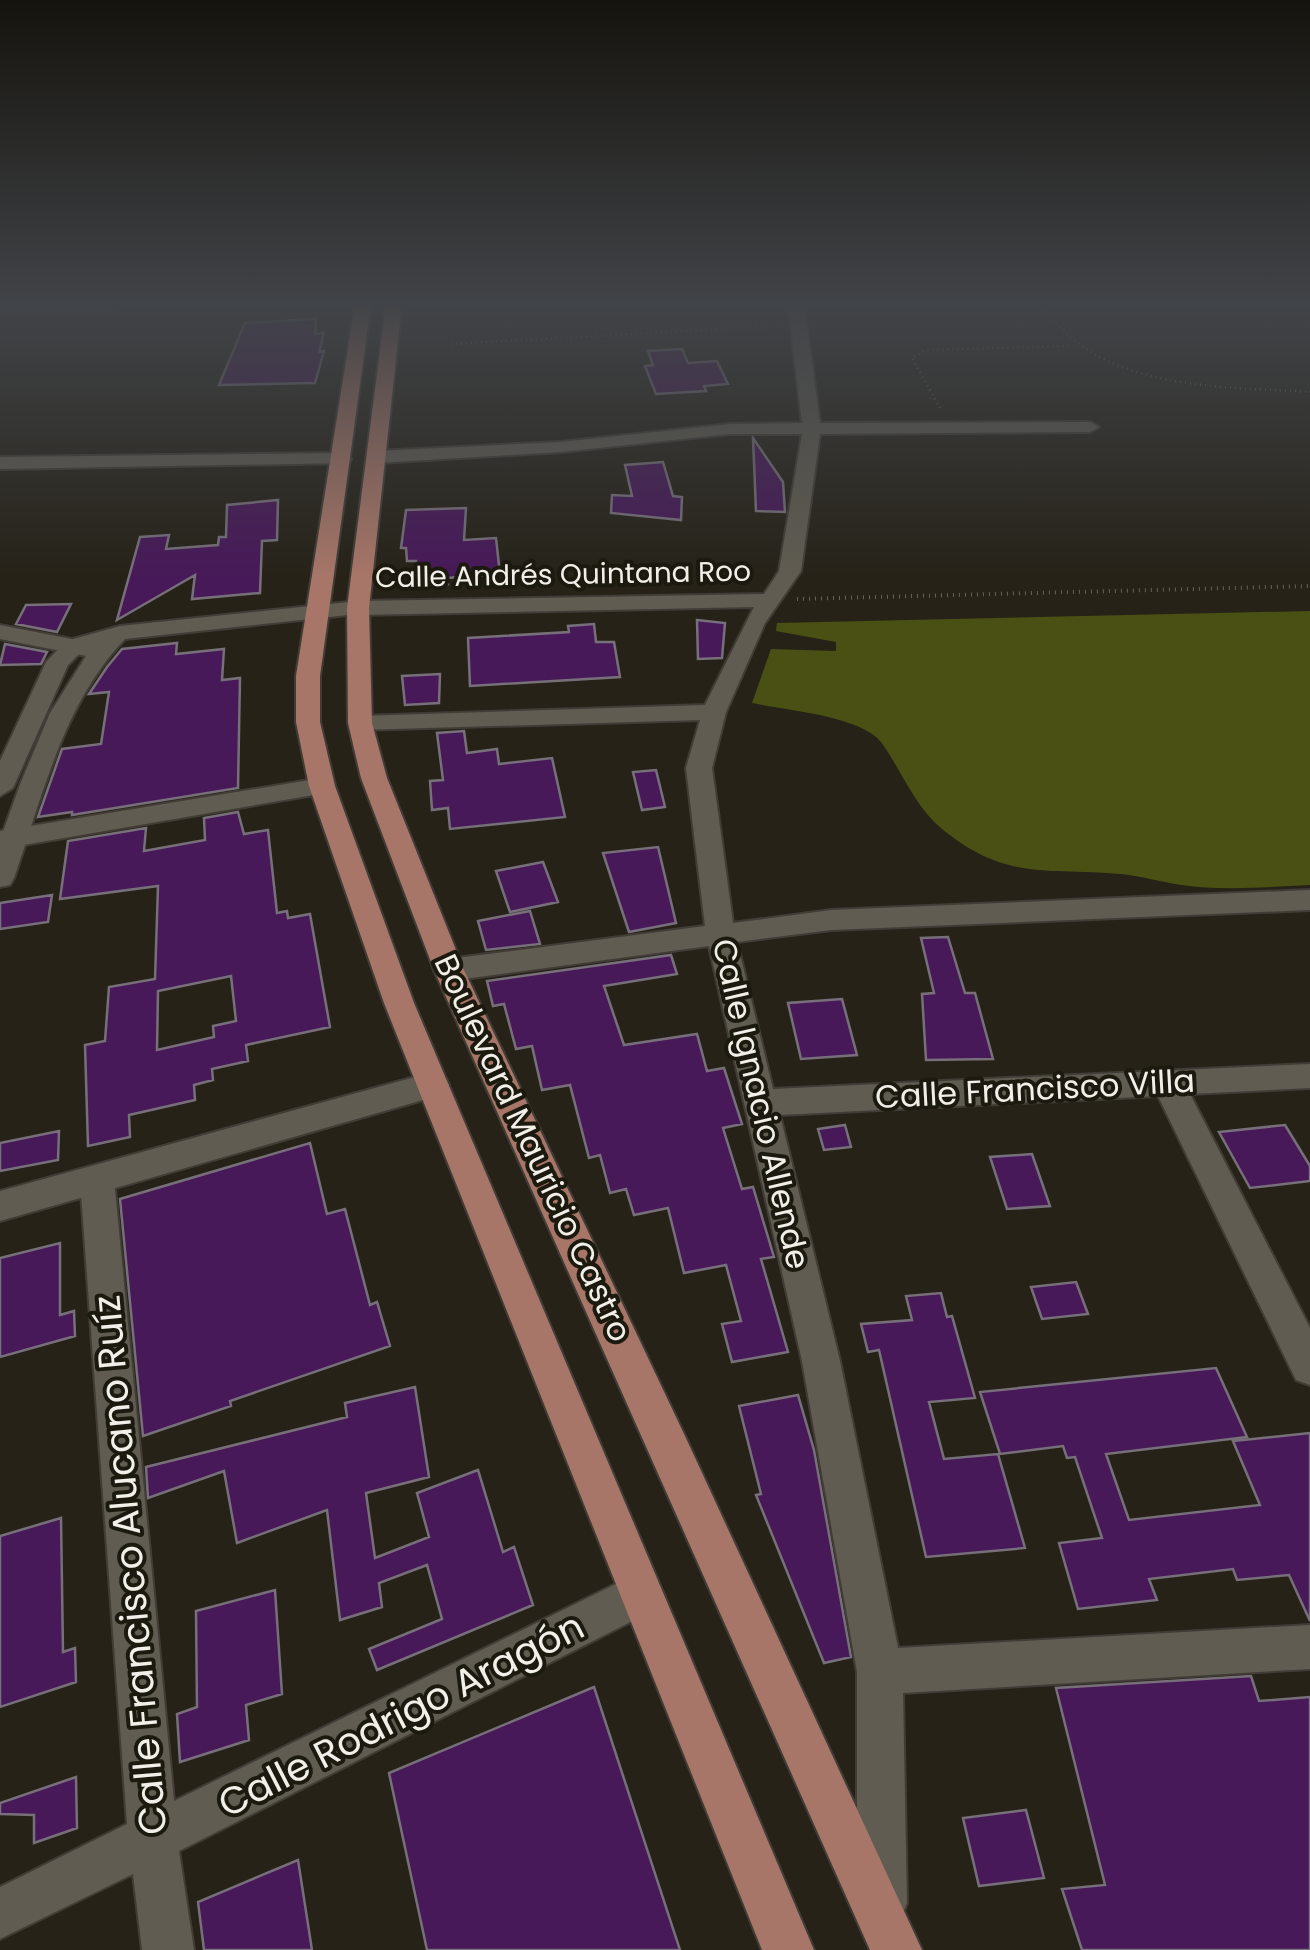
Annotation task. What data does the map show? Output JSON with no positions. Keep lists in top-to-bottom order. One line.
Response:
{"streets":{"main road":["Boulevard Mauricio Castro"],"street":["Calle Andrés Quintana Roo","Calle Francisco Villa","Calle Ignacio Allende","Calle Francisco Alucano Ruíz","Calle Rodrigo Aragón"]},"crossings":[["Calle Andrés Quintana Roo","Calle Ignacio Allende"],["Calle Andrés Quintana Roo","Boulevard Mauricio Castro"],["Calle Francisco Villa","Calle Ignacio Allende"],["Calle Ignacio Allende","Boulevard Mauricio Castro"],["Boulevard Mauricio Castro","Calle Rodrigo Aragón"],["Calle Francisco Alucano Ruíz","Calle Rodrigo Aragón"]]}
